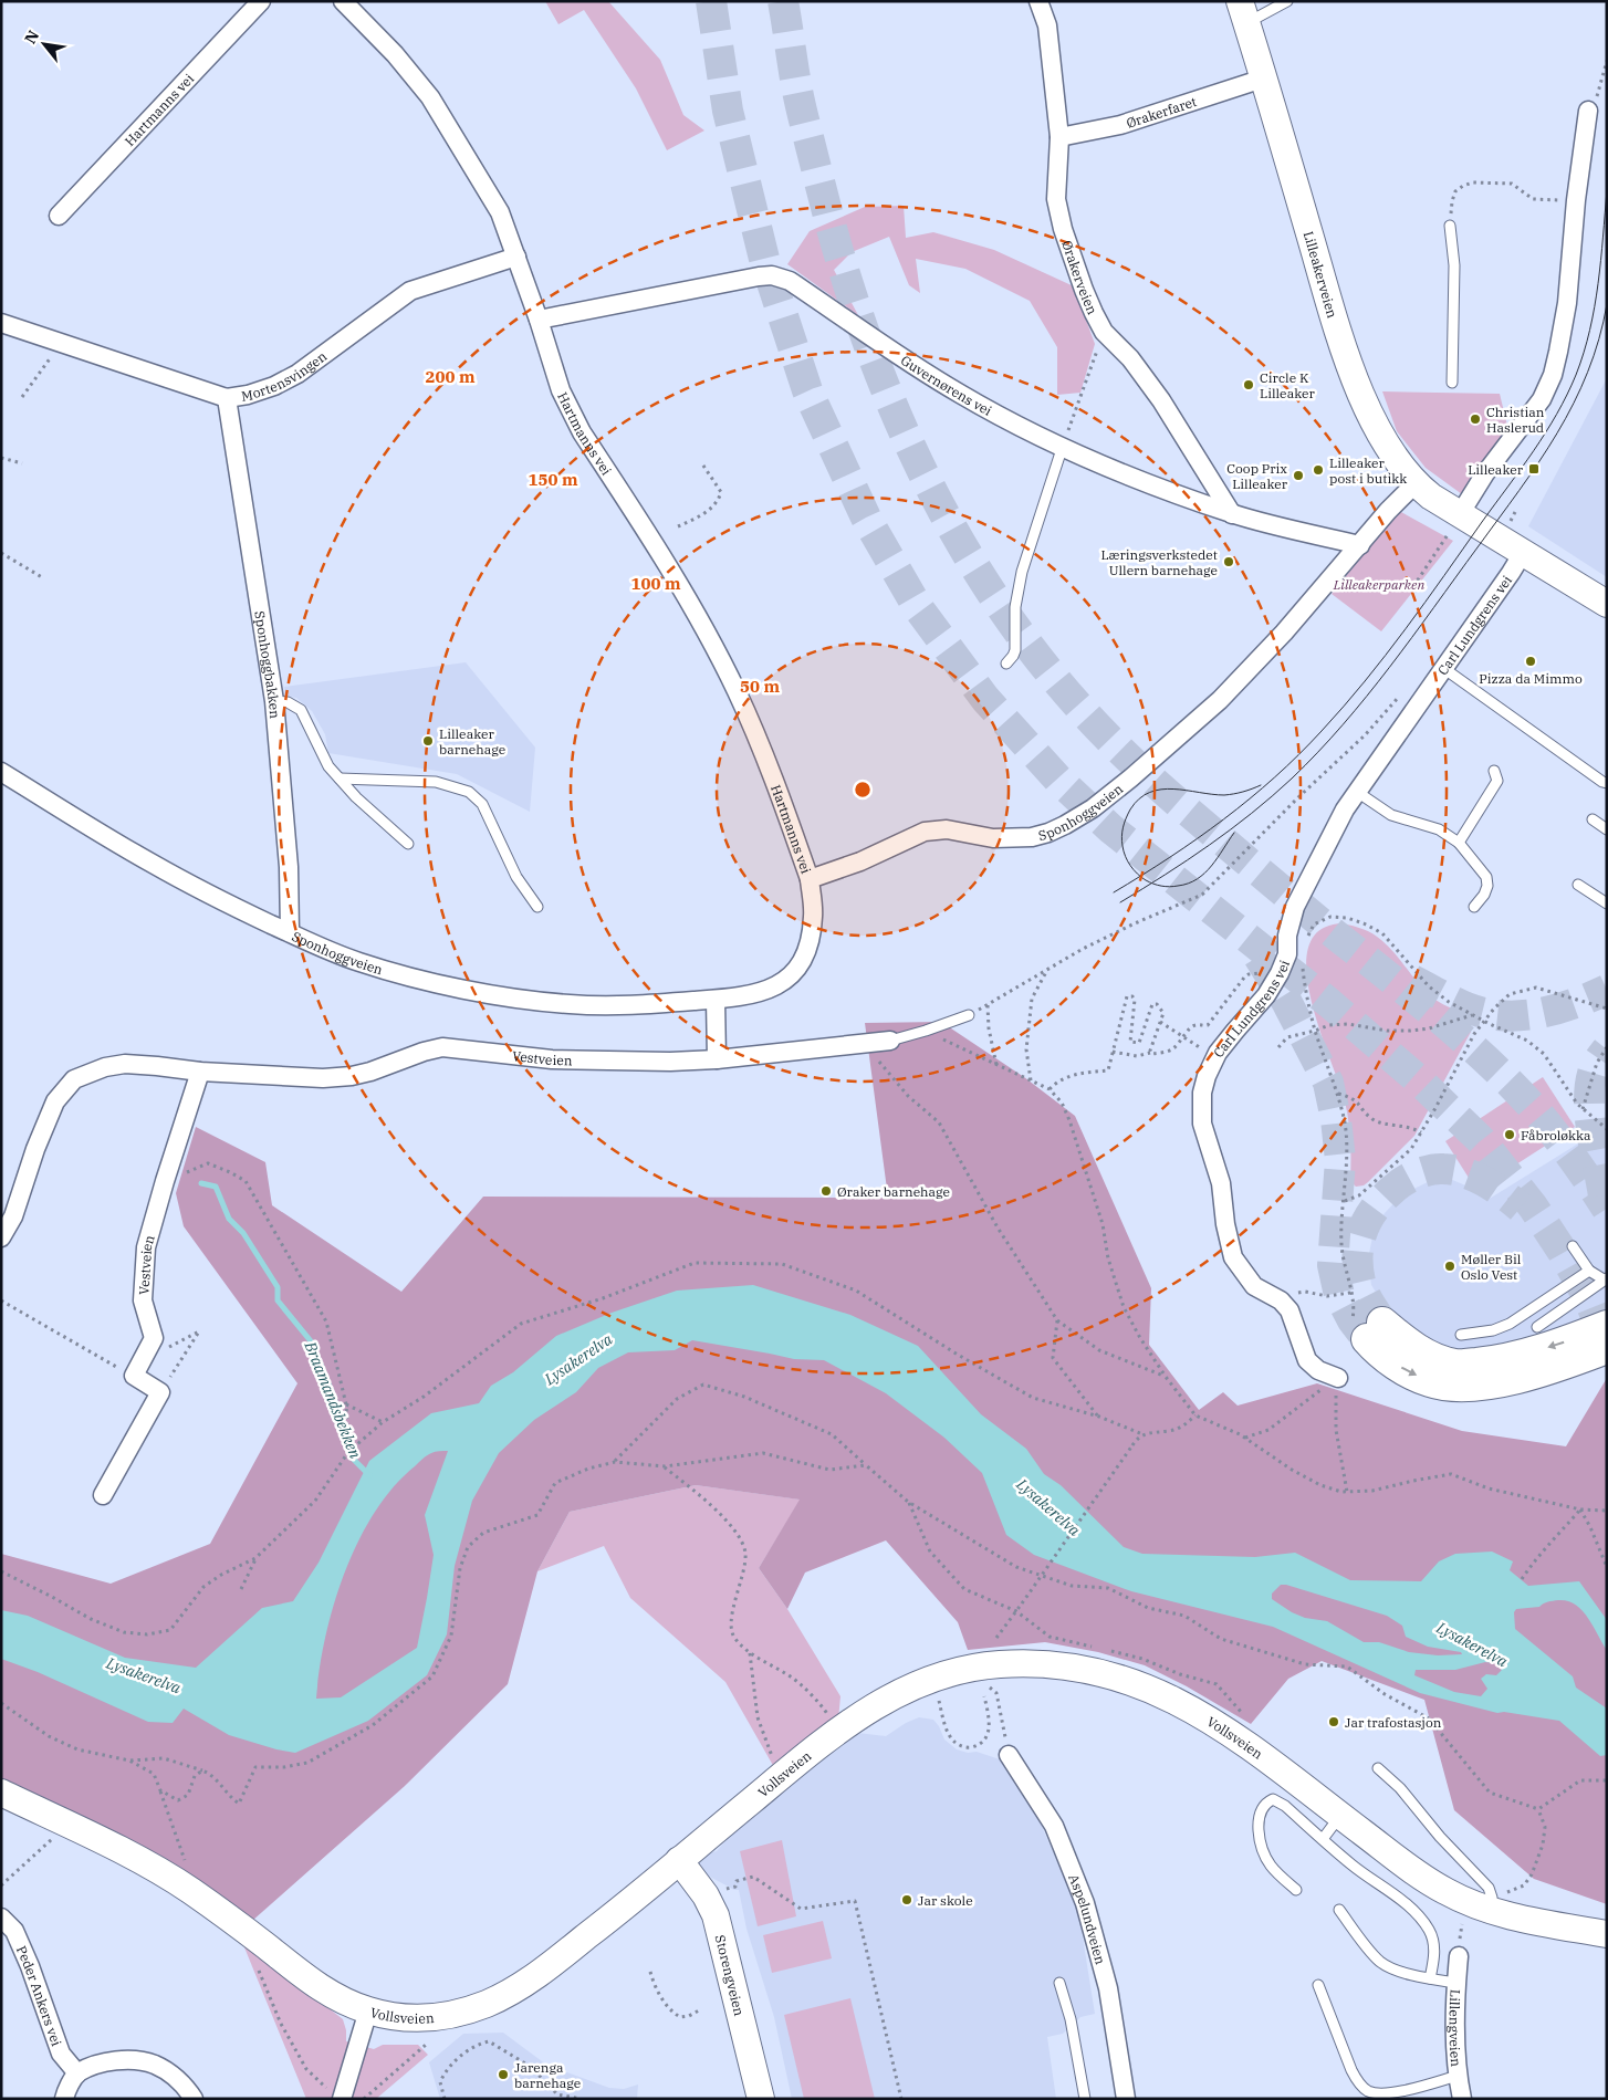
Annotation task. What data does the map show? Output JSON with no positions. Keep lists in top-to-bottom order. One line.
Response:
{"streets":{"main road":["Lilleakerveien","Vollsveien","Storengveien"],"street":["Hartmanns vei","Ørakerfaret","Ørakerveien","Mortensvingen","Guvernørens vei","Carl Lundgrens vei","Sponhoggbakken","Sponhoggveien","Vestveien","Aspelundveien","Peder Ankers vei","Lillengveien"]},"crossings":[["Hartmanns vei","Mortensvingen"],["Hartmanns vei","Guvernørens vei"],["Hartmanns vei","Sponhoggveien"],["Ørakerfaret","Lilleakerveien"],["Ørakerfaret","Ørakerveien"],["Lilleakerveien","Carl Lundgrens vei"],["Lilleakerveien","Sponhoggveien"],["Ørakerveien","Guvernørens vei"],["Mortensvingen","Sponhoggbakken"],["Guvernørens vei","Sponhoggveien"],["Sponhoggbakken","Sponhoggveien"],["Vollsveien","Storengveien"]],"water":["Lysakerelva","Braamandsbekken"],"parks":["Lilleakerparken"],"places":{"other":["Circle K Lilleaker","Christian Haslerud","Lilleaker post i butikk","Coop Prix Lilleaker","Læringsverkstedet Ullern barnehage","Pizza da Mimmo","Lilleaker barnehage","Fåbroløkka","Øraker barnehage","Møller Bil Oslo Vest","Jar trafostasjon","Jar skole","Jarenga barnehage"],"transit":["Lilleaker"]},"north":"top left","rings":["200 m","150 m","100 m","50 m"]}
